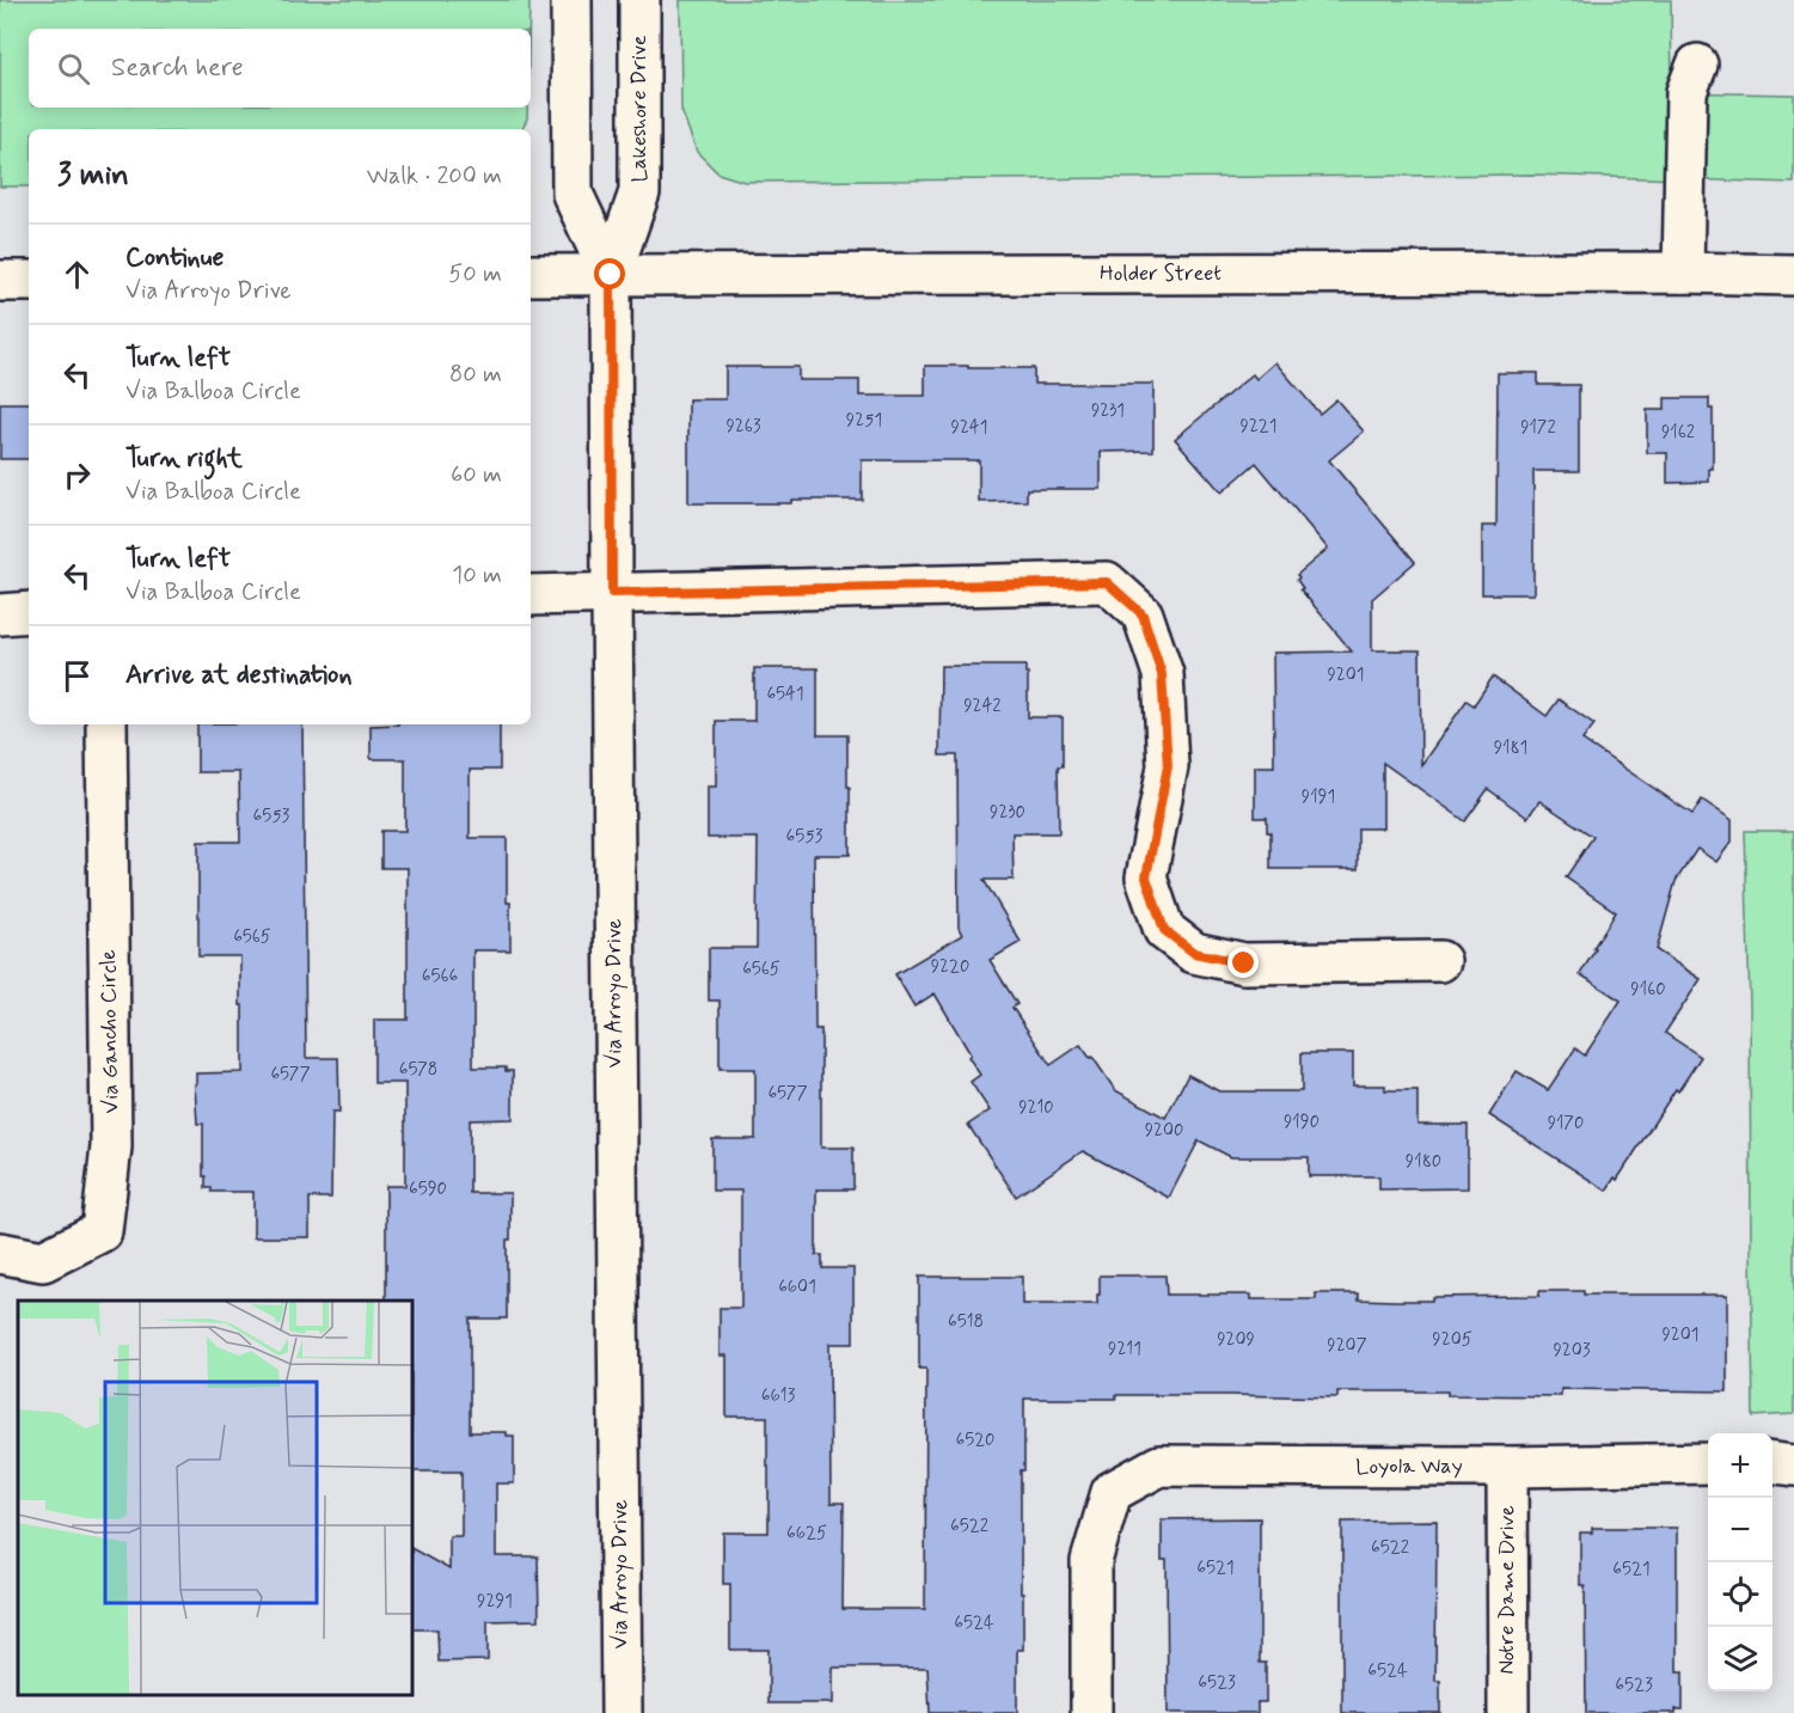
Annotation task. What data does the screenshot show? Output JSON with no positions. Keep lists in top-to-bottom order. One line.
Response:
{"streets":{"street":["Lakeshore Drive","Holder Street","Via Arroyo Drive","Via Gancho Circle","Loyola Way","Notre Dame Drive"]},"crossings":[["Lakeshore Drive","Holder Street"],["Lakeshore Drive","Via Arroyo Drive"],["Holder Street","Via Arroyo Drive"],["Loyola Way","Notre Dame Drive"]],"house_numbers":["9231","9251","9263","9221","9241","9172","9162","9201","6541","9242","9181","9191","9230","6553","6553","6565","9220","6565","6566","9160","6578","6577","6577","9210","9190","9170","9200","9180","6590","6601","6518","9201","9209","9205","9207","9211","9203","6613","6520","6522","6625","6522","6521","6521","9291","6524","6524","6523","6523"],"page":{"search":"Search here","heading":["3 min","Walk · 200 m"],"list":[["Continue","Via Arroyo Drive","50 m"],["Turn left","Via Balboa Circle","80 m"],["Turn right","Via Balboa Circle","60 m"],["Turn left","Via Balboa Circle","10 m"],"Arrive at destination"],"map_buttons":["+","−"]}}
